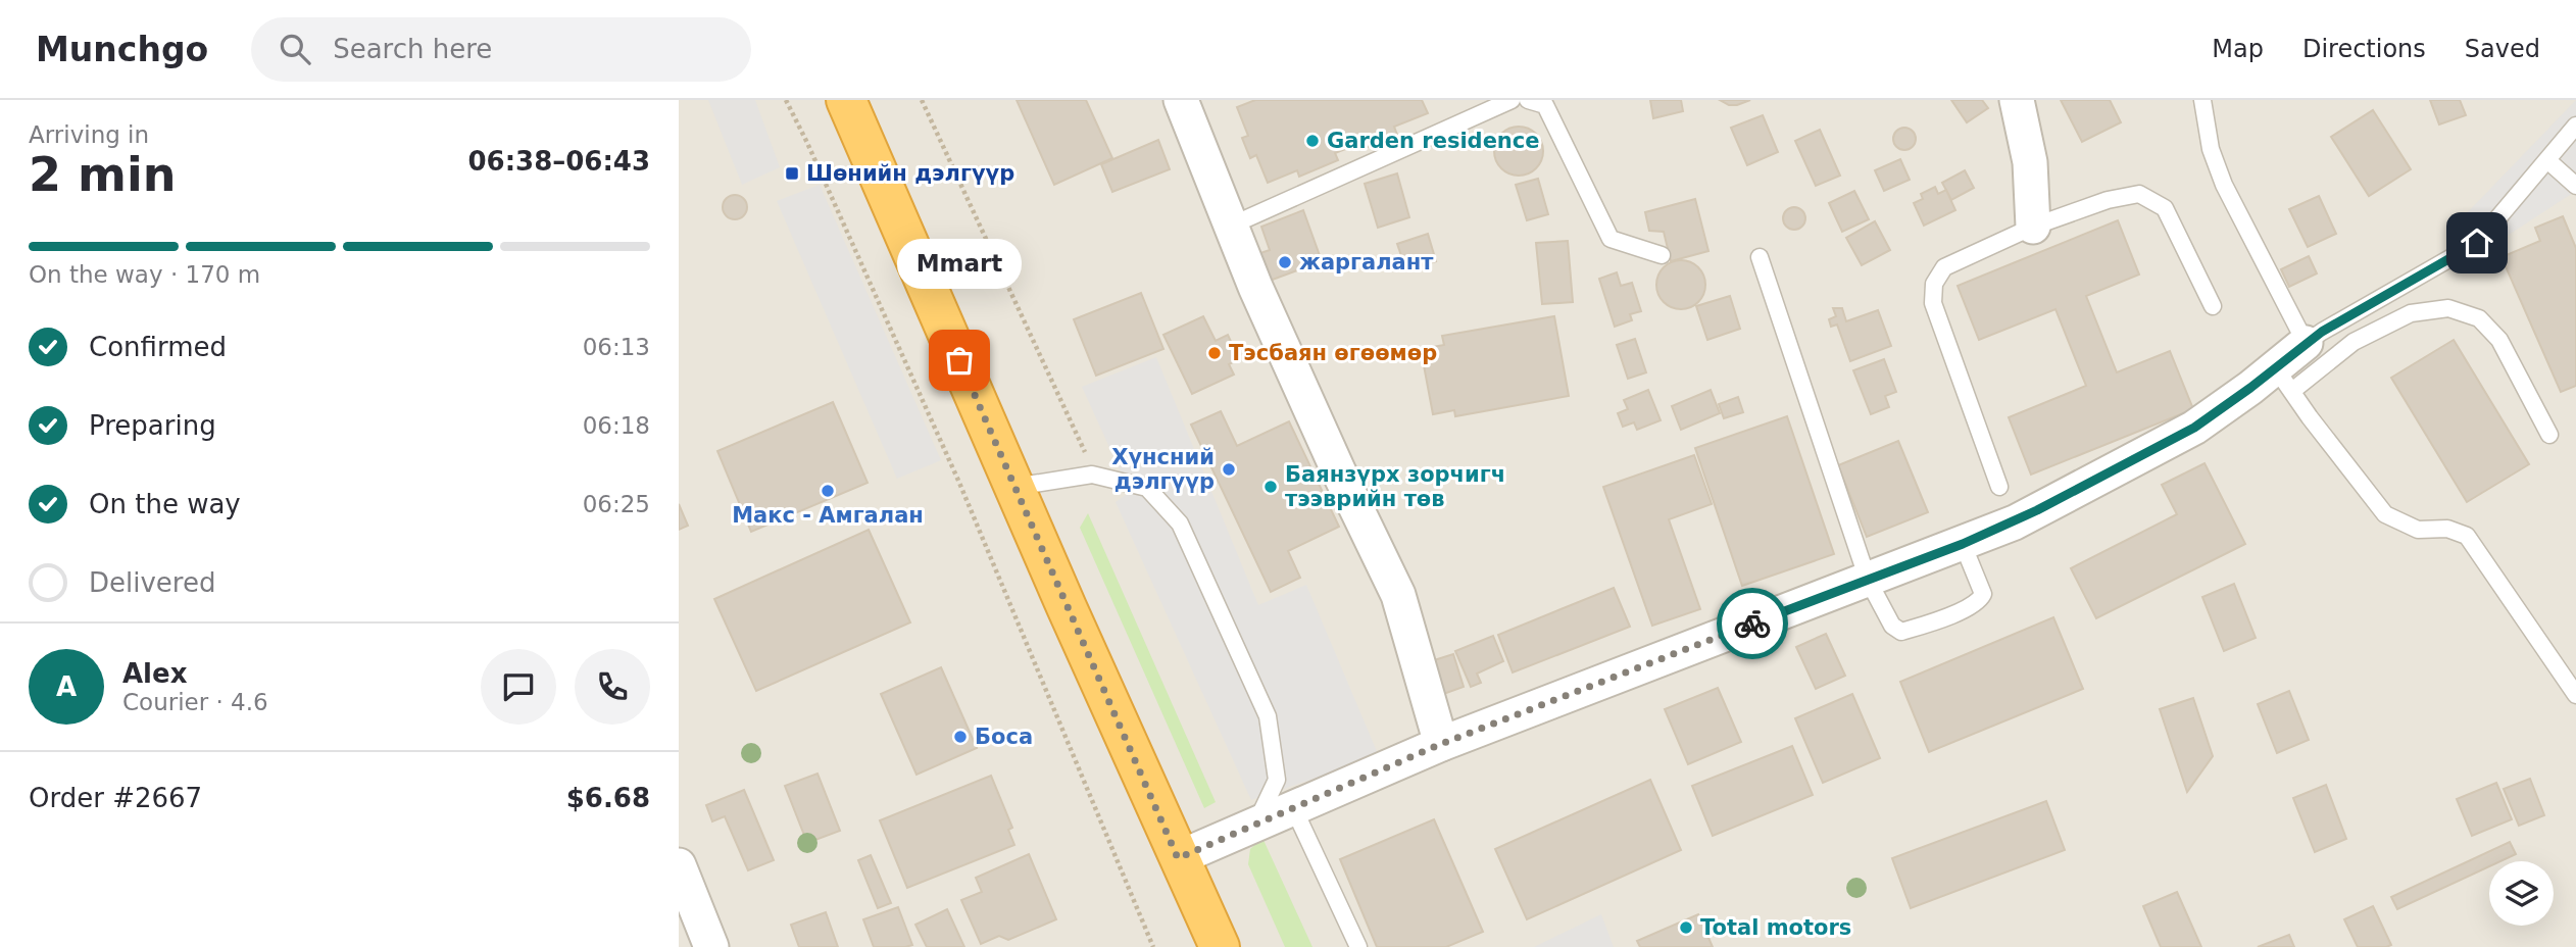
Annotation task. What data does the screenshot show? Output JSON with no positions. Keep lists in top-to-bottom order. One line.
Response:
{"places":{"other":["Garden residence","жаргалант","Тэсбаян өгөөмөр","Mmart","Хүнсний дэлгүүр","Баянзүрх зорчигч тээврийн төв","Макс - Амгалан","Боса","Total motors"],"transit":["Шөнийн дэлгүүр"]},"page":{"header":"Munchgo","search":"Search here","nav":["Map","Directions","Saved"],"heading":["2 min","Arriving in","06:38–06:43"],"panel":["Alex","Courier · 4.6","Order #2667","$6.68"],"bar":"On the way · 170 m","bubble":"Mmart","list":[["Confirmed","06:13"],["Preparing","06:18"],["On the way","06:25"],"Delivered"],"round":"A"}}
